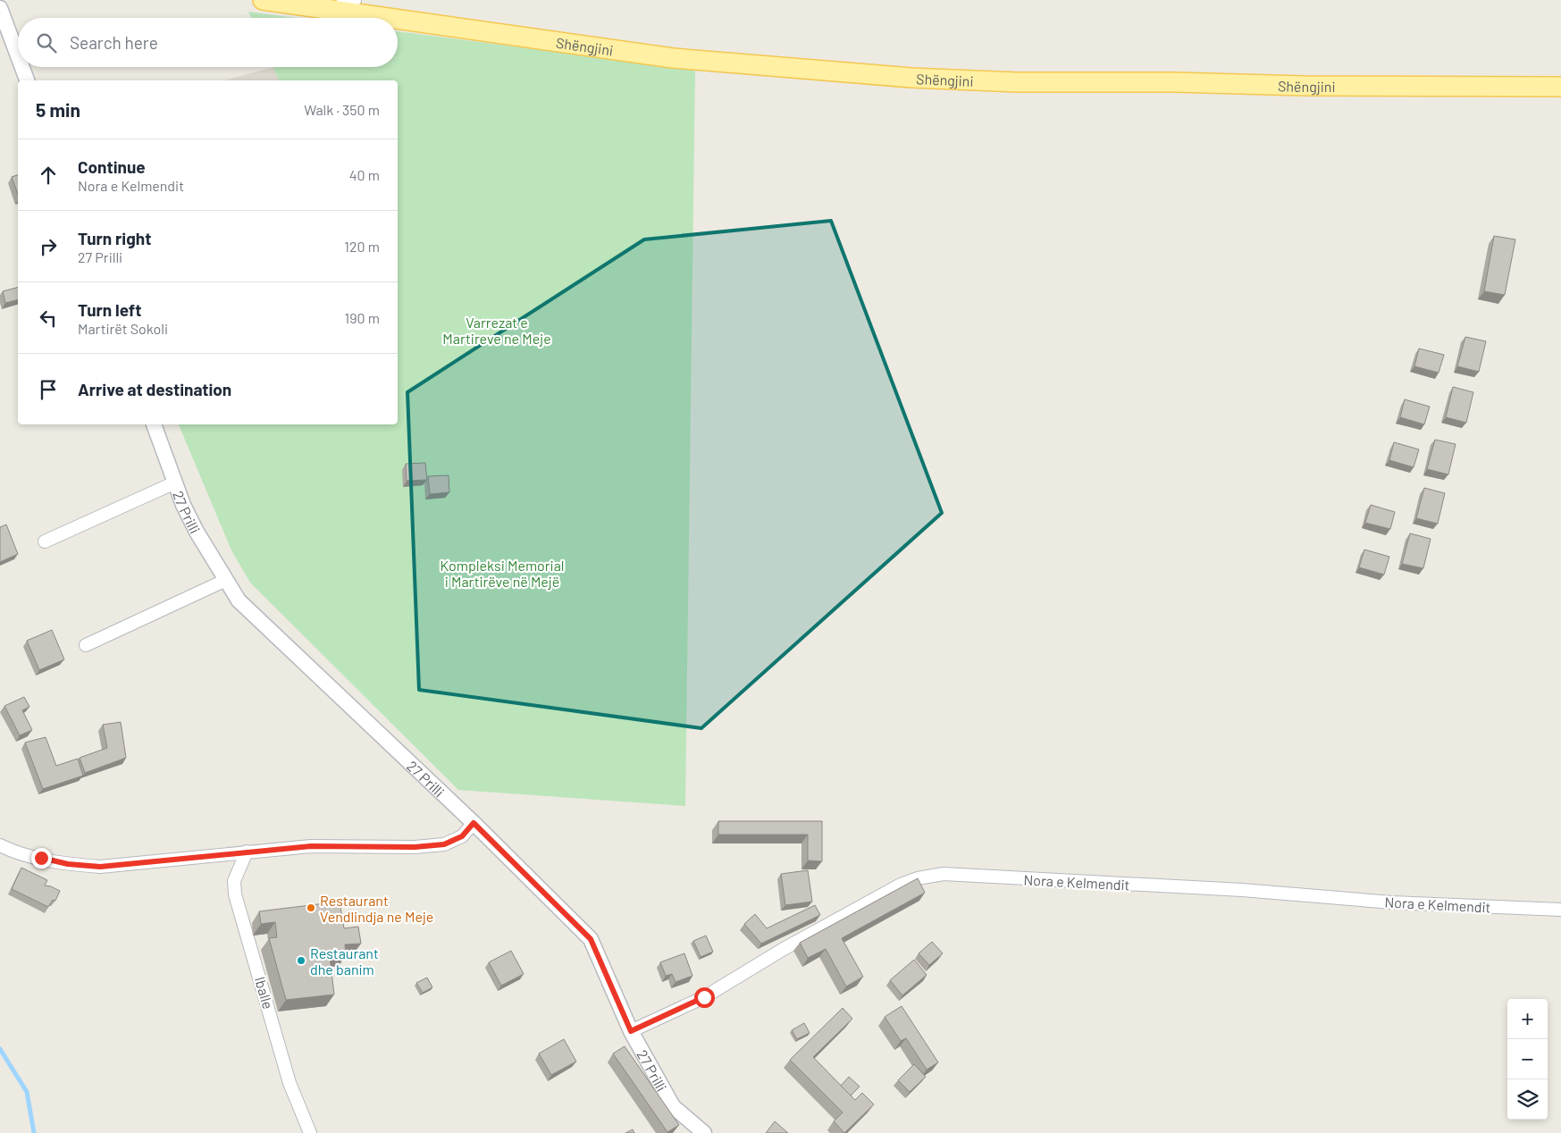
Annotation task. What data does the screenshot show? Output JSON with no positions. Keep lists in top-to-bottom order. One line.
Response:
{"streets":{"main road":["Shëngjini"],"street":["27 Prilli","Nora e Kelmendit","Iballe"]},"crossings":[["27 Prilli","Nora e Kelmendit"]],"parks":["Varrezat e Martireve ne Meje","Kompleksi Memorial i Martirëve në Mejë"],"places":["Restaurant Vendlindja ne Meje","Restaurant dhe banim"],"page":{"search":"Search here","heading":["5 min","Walk · 350 m"],"list":[["Continue","Nora e Kelmendit","40 m"],["Turn right","27 Prilli","120 m"],["Turn left","Martirët Sokoli","190 m"],"Arrive at destination"],"map_buttons":["+","−"]}}
